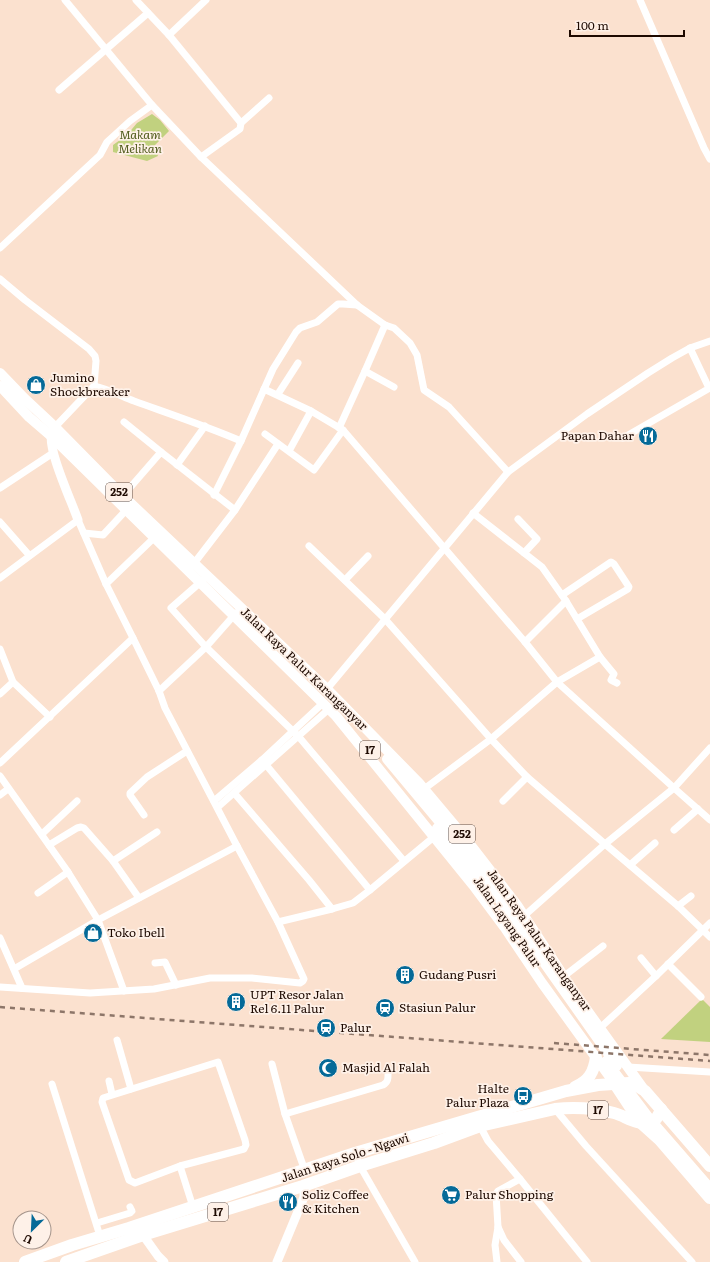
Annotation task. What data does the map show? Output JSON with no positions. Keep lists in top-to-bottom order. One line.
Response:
{"streets":{"highway":["17","Jalan Raya Solo - Ngawi"],"main road":["252","Jalan Raya Palur Karanganyar","Jalan Layang Palur"]},"crossings":[["Jalan Raya Palur Karanganyar","Jalan Layang Palur"],["Jalan Raya Palur Karanganyar","Jalan Raya Solo - Ngawi"]],"parks":["Makam Melikan"],"places":{"shop":["Jumino Shockbreaker","Toko Ibell"],"restaurant":["Papan Dahar","Soliz Coffee & Kitchen"],"building":["Gudang Pusri","UPT Resor Jalan Rel 6.11 Palur"],"station":["Stasiun Palur","Palur"],"mosque":["Masjid Al Falah"],"bus stop":["Halte Palur Plaza"],"supermarket":["Palur Shopping"]},"scale_bar":"100 m","north":"bottom left"}
